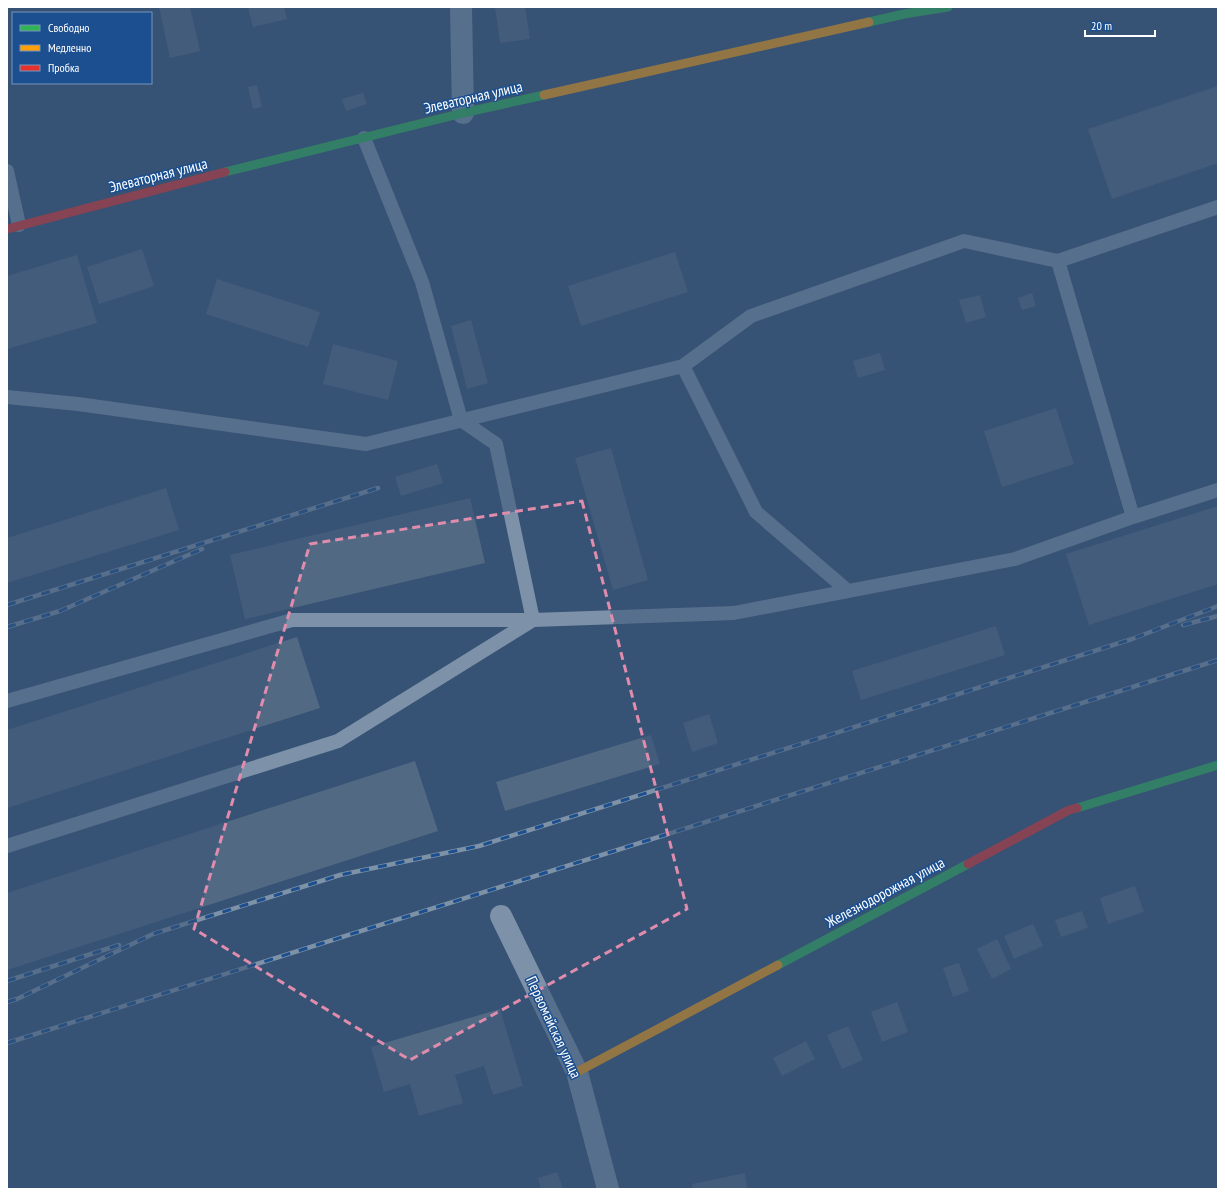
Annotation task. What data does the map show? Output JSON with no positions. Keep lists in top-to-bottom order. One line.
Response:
{"streets":{"street":["Элеваторная улица","Железнодорожная улица","Первомайская улица"]},"crossings":[["Железнодорожная улица","Первомайская улица"]],"legend":["Свободно","Медленно","Пробка"],"scale_bar":"20 m"}
